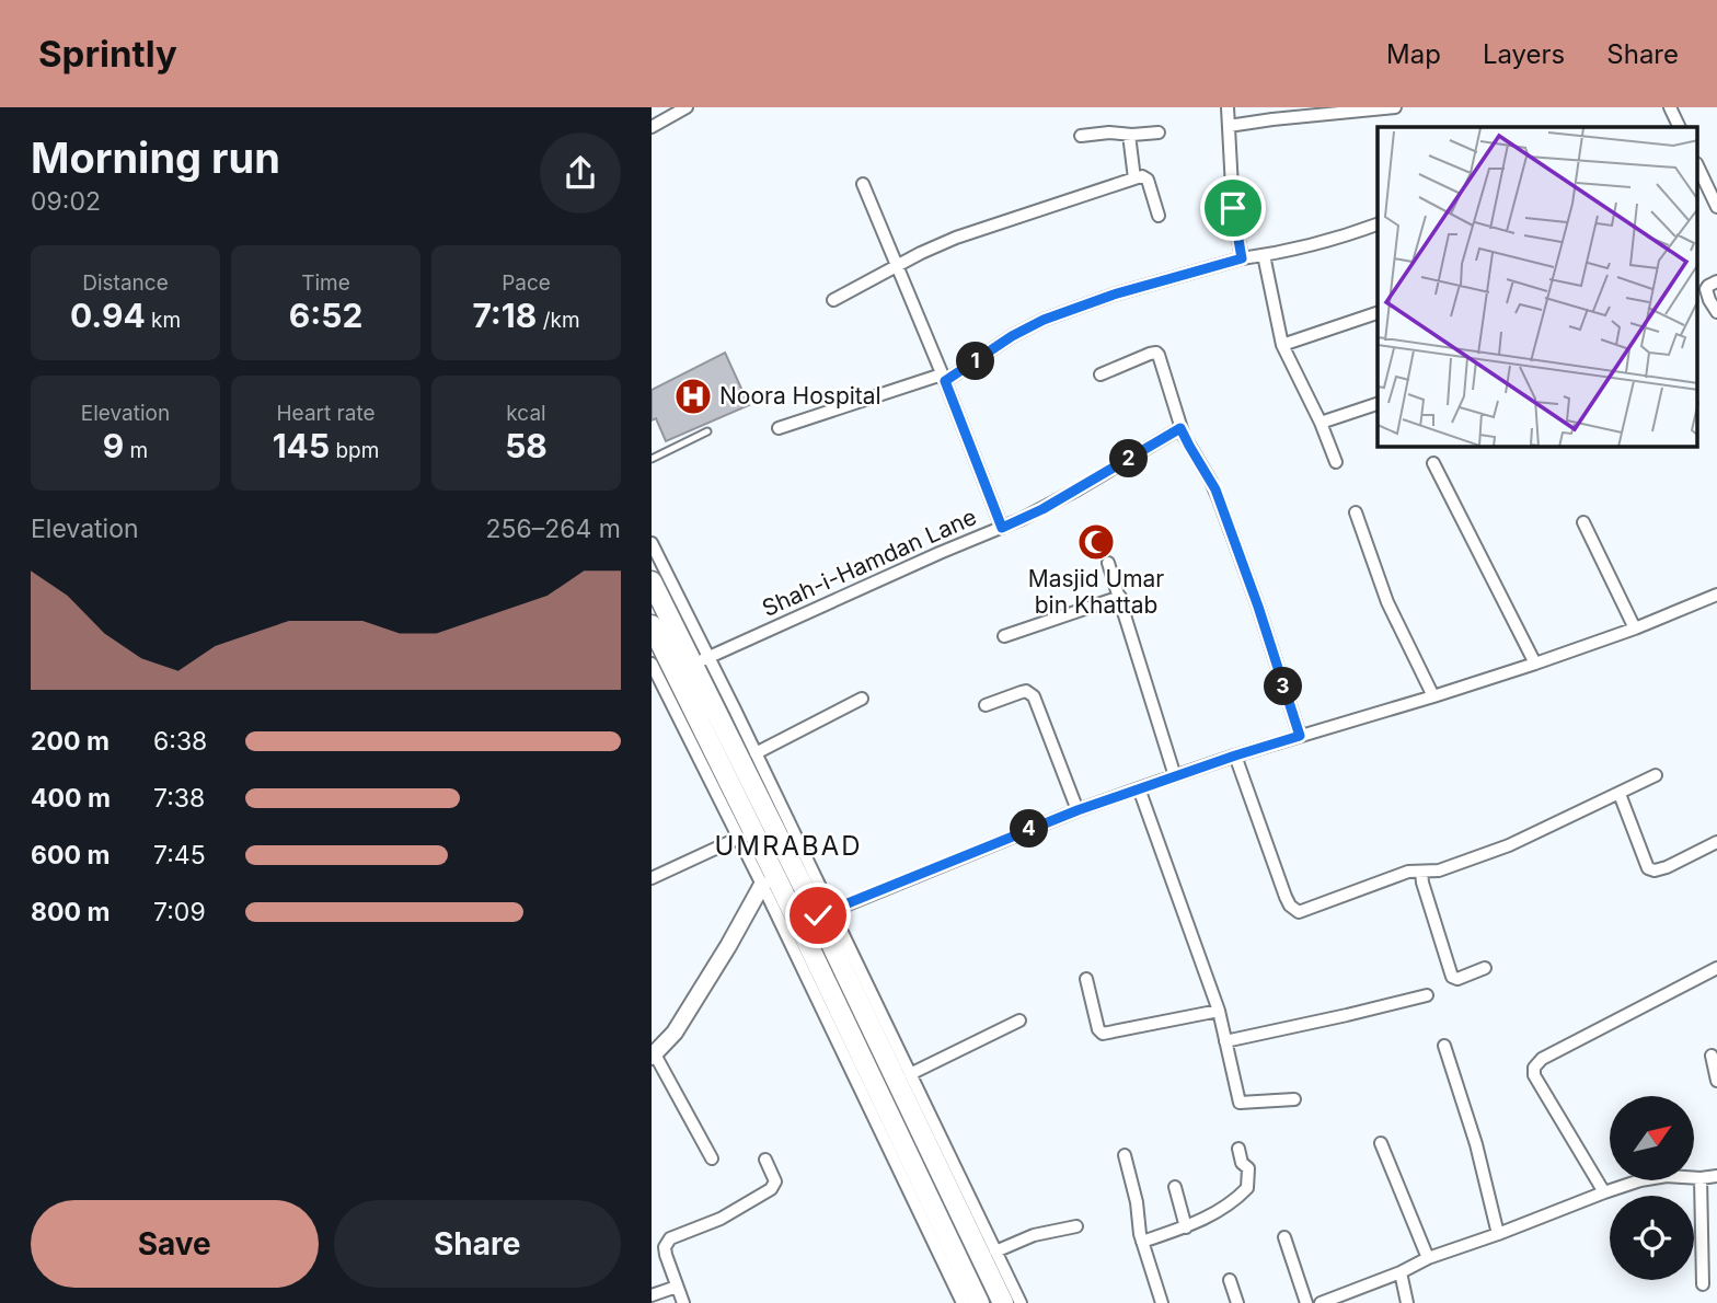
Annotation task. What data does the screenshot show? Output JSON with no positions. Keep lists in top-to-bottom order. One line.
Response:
{"streets":{"street":["Shah-i-Hamdan Lane"]},"districts":["UMRABAD"],"places":{"hospital":["Noora Hospital"],"mosque":["Masjid Umar bin Khattab"]},"north":"top right","page":{"header":"Sprintly","nav":["Map","Layers","Share"],"heading":["Morning run","09:02"],"stats":[["Distance","0.94 km"],["Time","6:52"],["Pace","7:18 /km"],["Elevation","9 m"],["Heart rate","145 bpm"],["kcal","58"]],"pins":["1","2","3","4"],"chart":["Elevation","256–264 m"],"list":[{"name":"200 m","note":"6:38"},{"name":"400 m","note":"7:38"},{"name":"600 m","note":"7:45"},{"name":"800 m","note":"7:09"}],"buttons":["Save","Share"]}}
